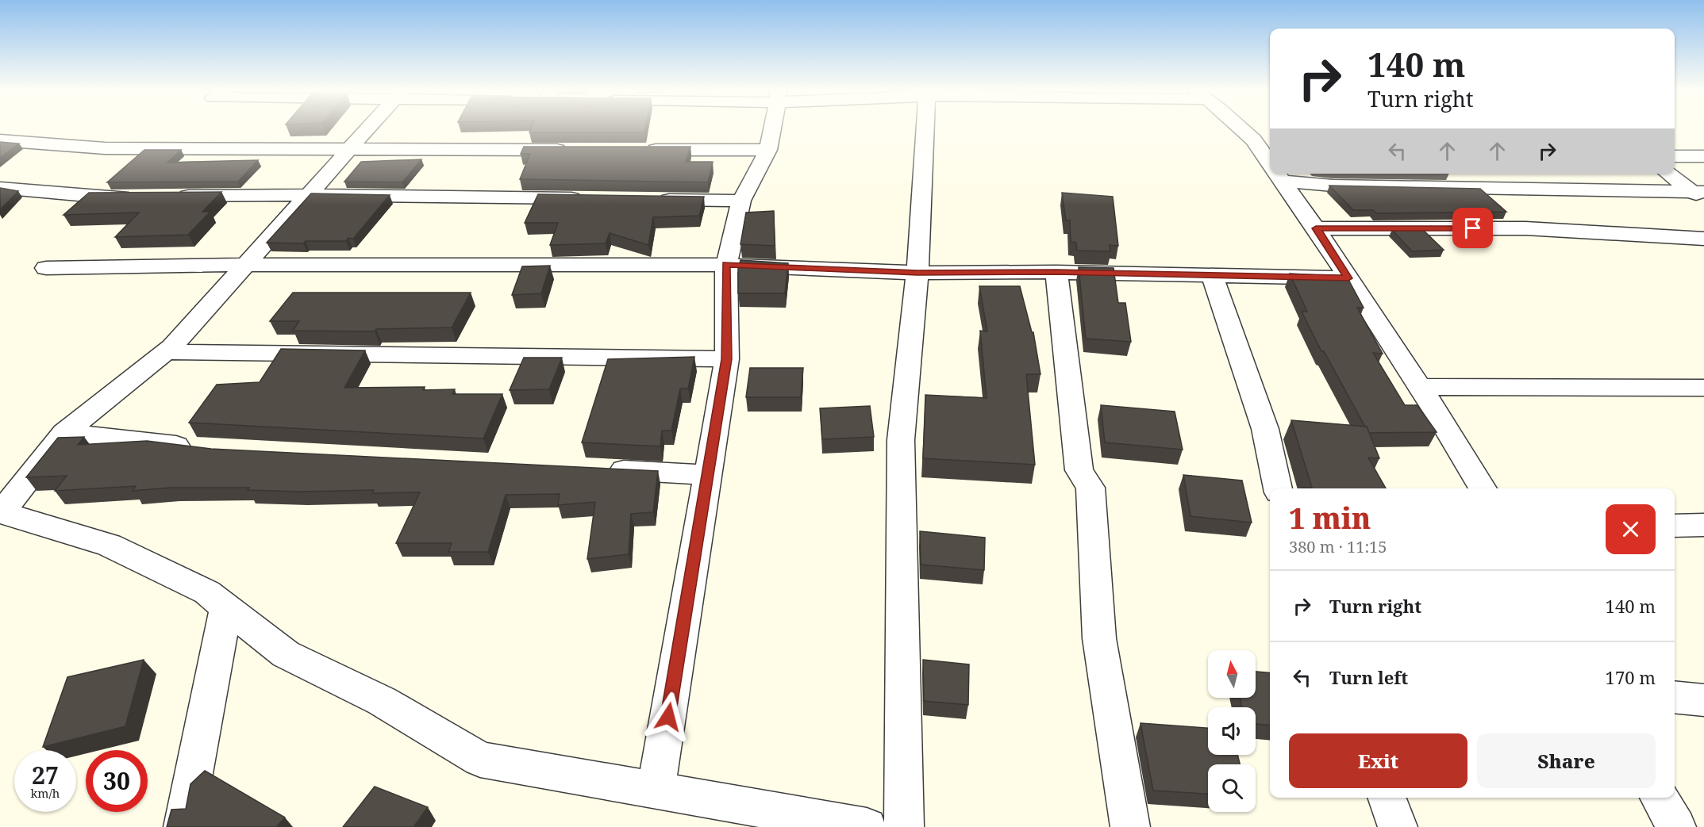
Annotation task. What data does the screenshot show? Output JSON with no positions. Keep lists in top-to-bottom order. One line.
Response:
{"north":"top","page":{"turn":["140 m","Turn right"],"heading":["1 min","380 m · 11:15"],"list":[{"name":"Turn right","value":"140 m"},{"name":"Turn left","value":"170 m"}],"buttons":["Exit","Share"],"speed":"27 km/h","limit":"30"}}
